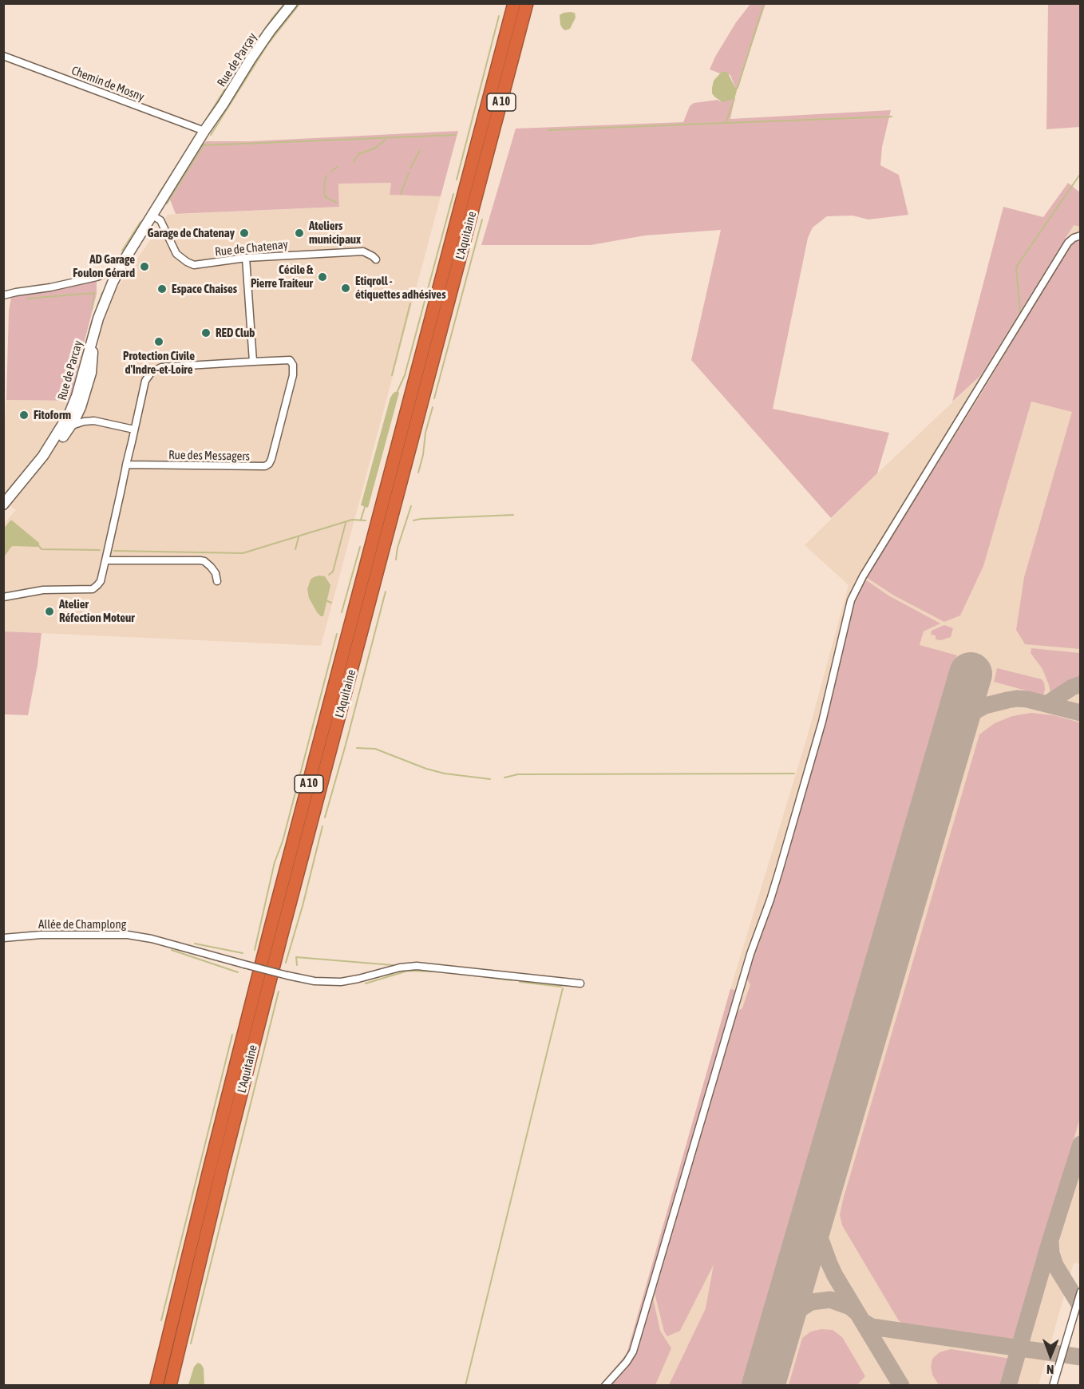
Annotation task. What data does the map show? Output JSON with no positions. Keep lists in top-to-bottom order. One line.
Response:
{"streets":{"highway":["A 10","L'Aquitaine"],"street":["Rue de Parçay","Chemin de Mosny","Rue de Chatenay","Rue de Parcay","Rue des Messagers","Allée de Champlong"]},"crossings":[["Rue de Parçay","Chemin de Mosny"],["Rue de Parçay","Rue de Chatenay"],["Rue de Parçay","Rue de Parcay"]],"places":["Garage de Chatenay","Ateliers municipaux","AD Garage Foulon Gérard","Cécile & Pierre Traiteur","Etiqroll - étiquettes adhésives","Espace Chaises","RED Club","Protection Civile d'Indre-et-Loire","Fitoform","Atelier Réfection Moteur"],"north":"bottom"}
